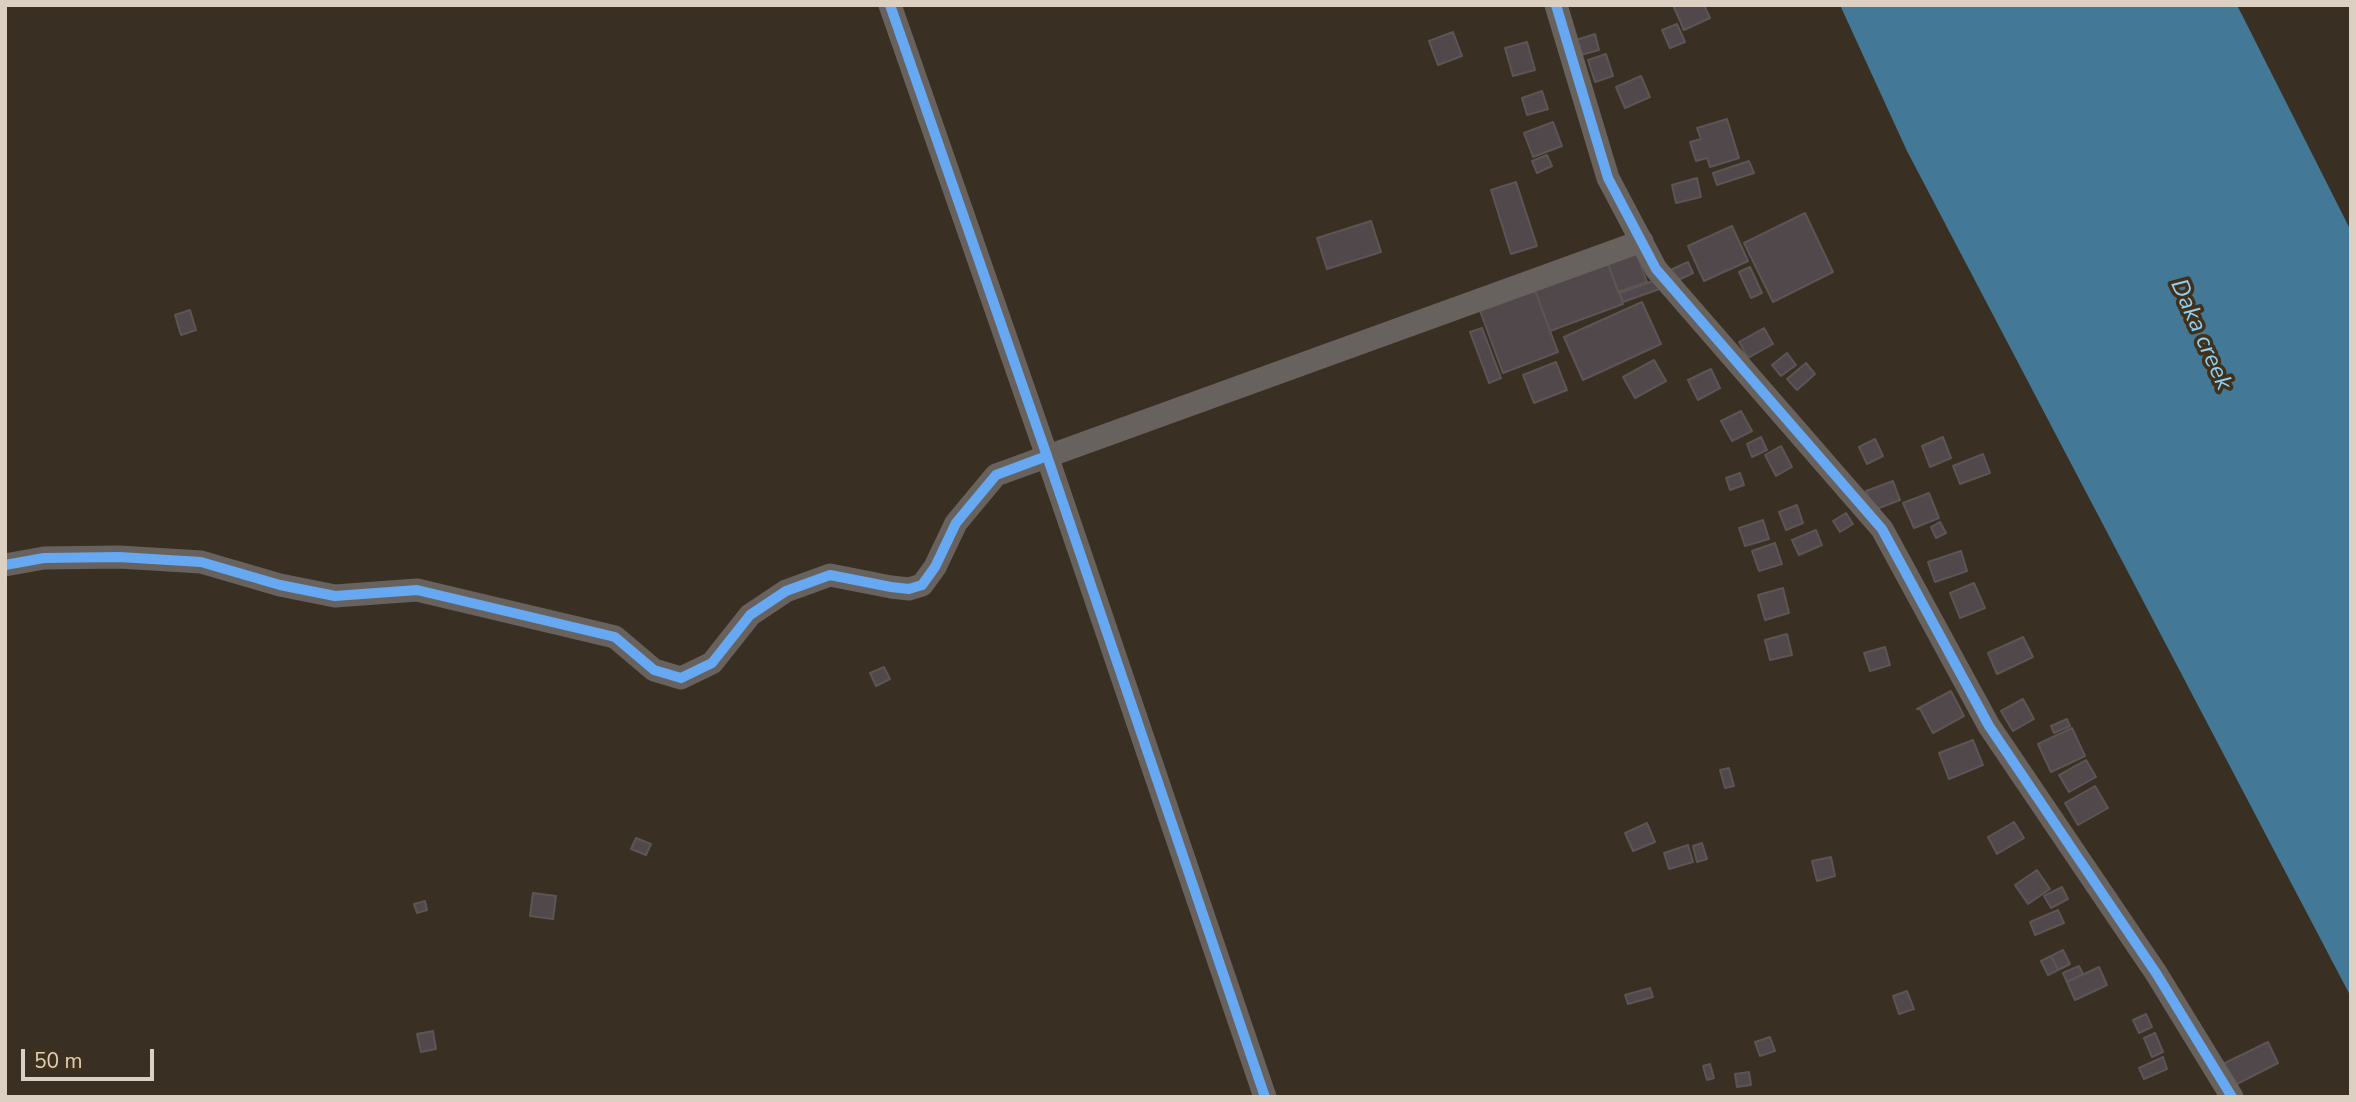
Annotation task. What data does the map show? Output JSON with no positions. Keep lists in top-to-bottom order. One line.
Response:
{"water":["Daka creek"],"scale_bar":"50 m"}
